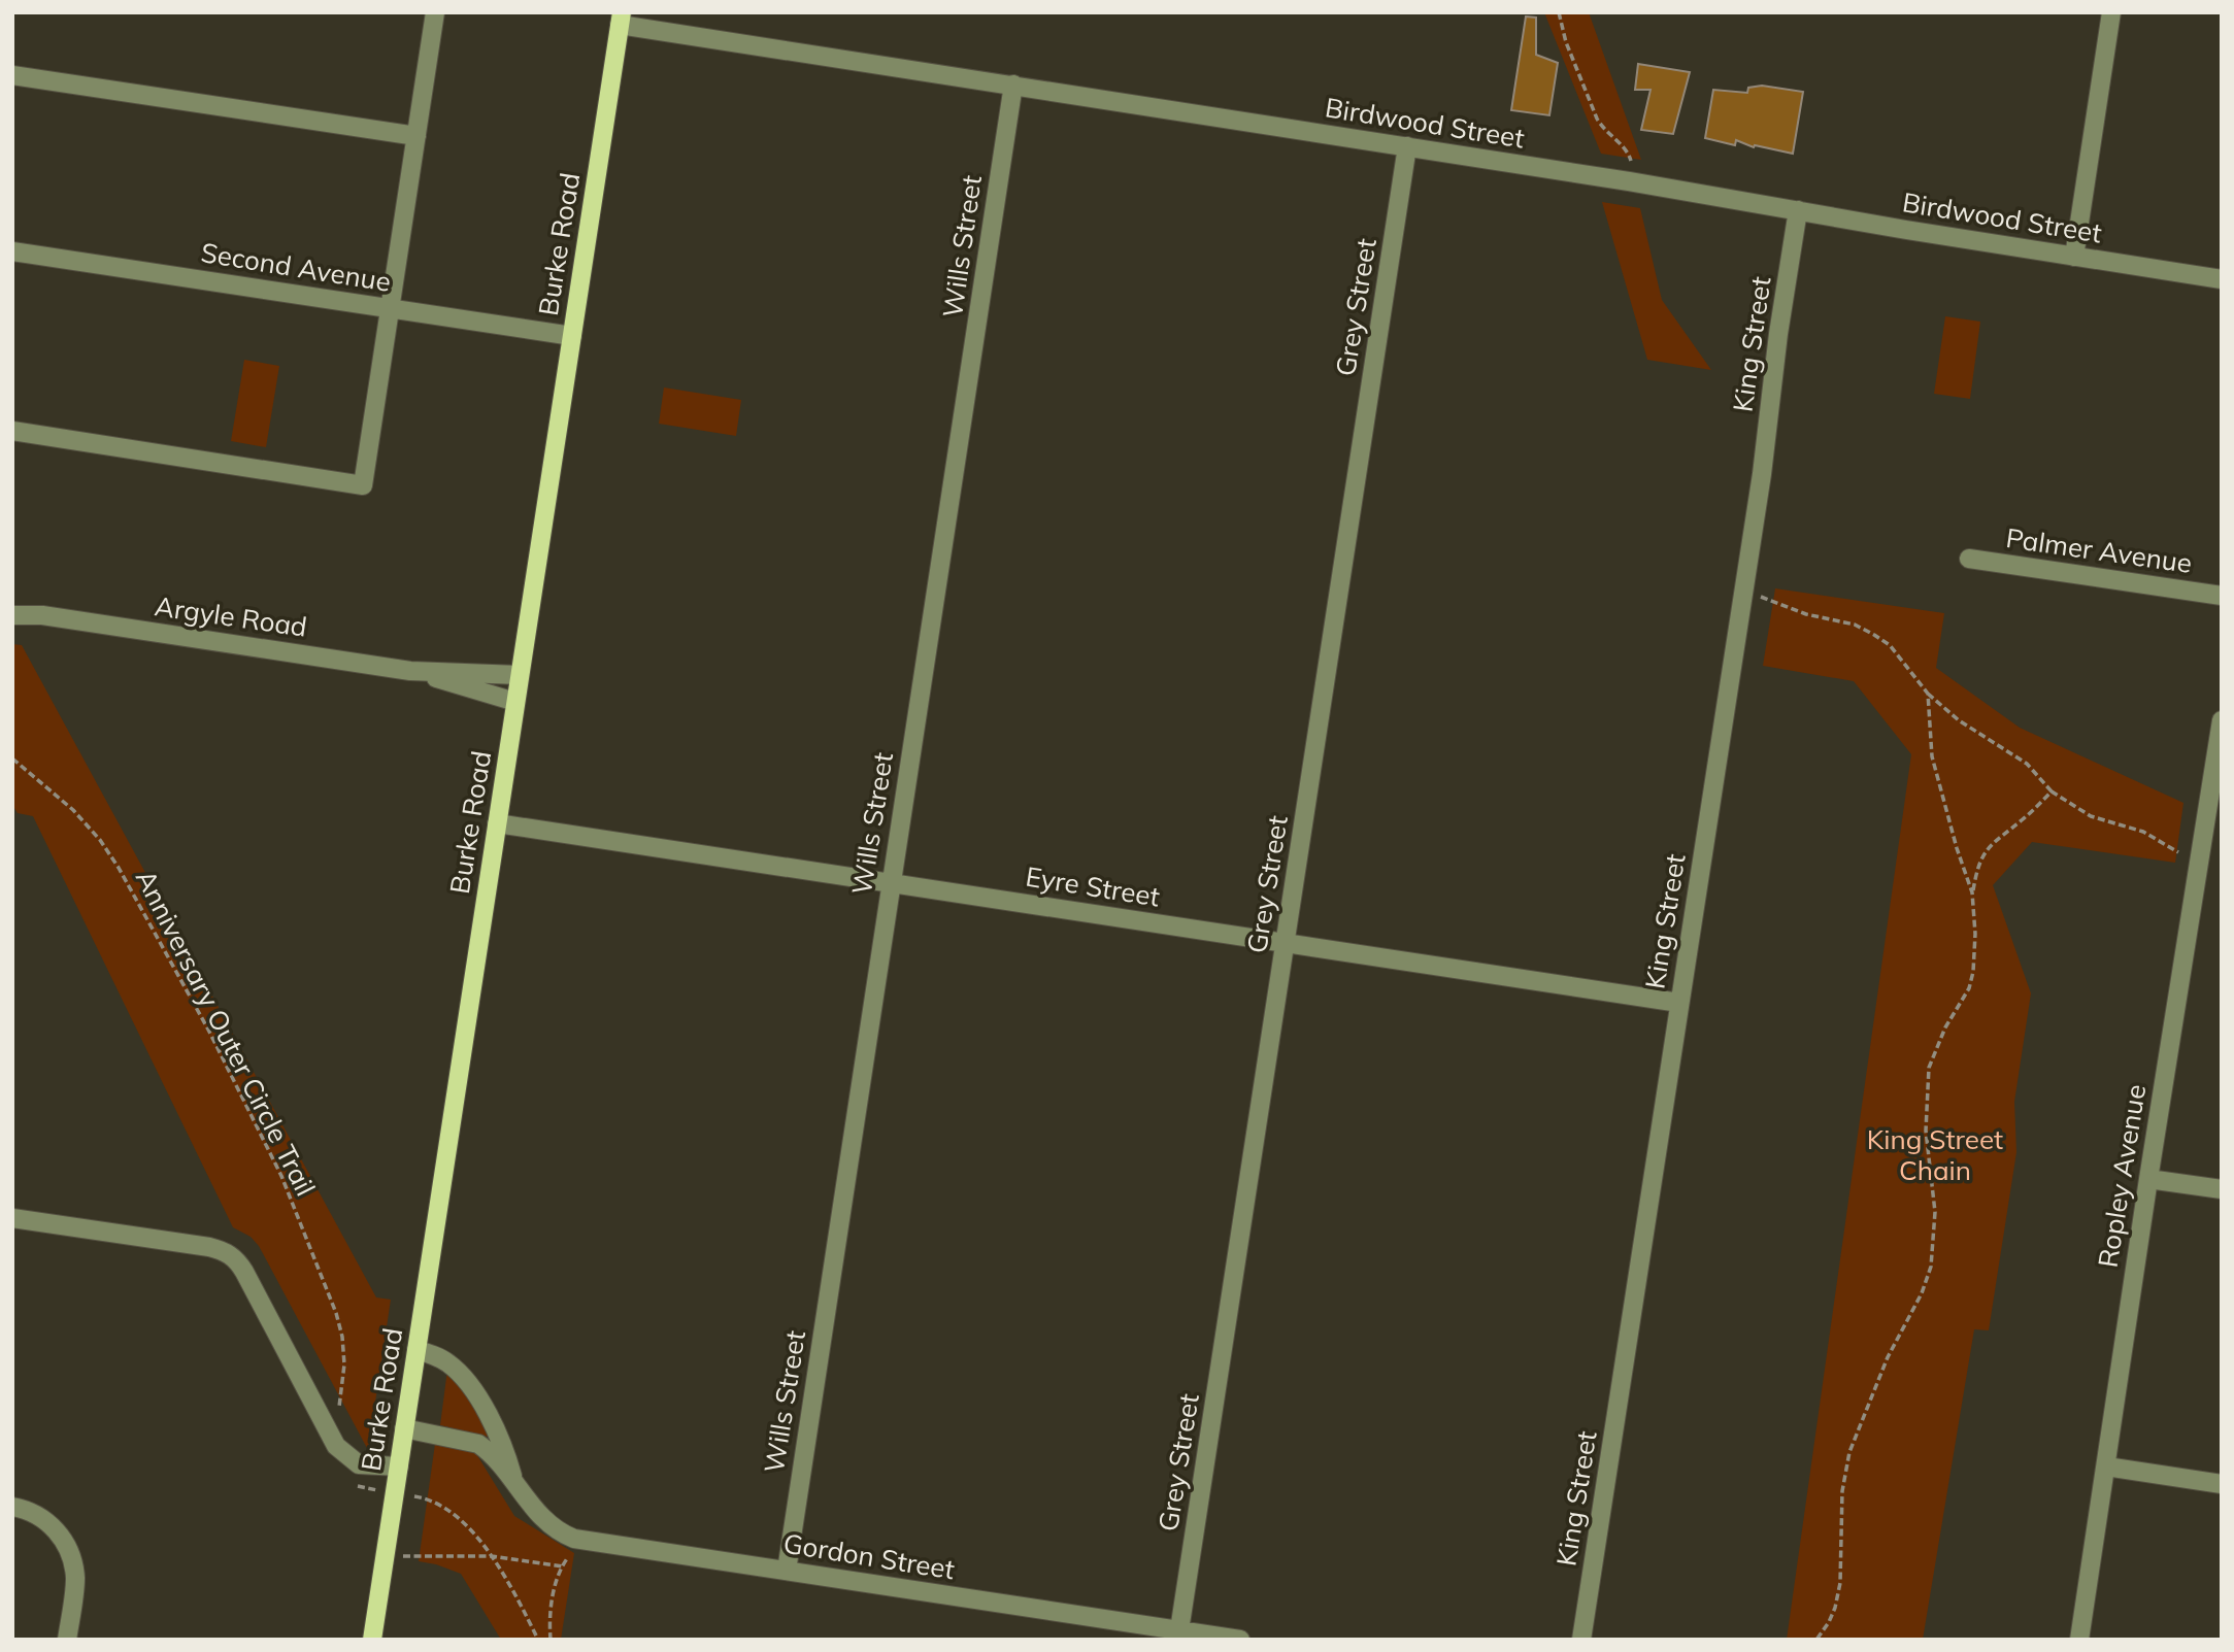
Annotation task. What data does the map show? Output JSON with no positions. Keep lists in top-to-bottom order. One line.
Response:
{"streets":{"main road":["Burke Road"],"street":["Birdwood Street","Wills Street","Second Avenue","Grey Street","King Street","Palmer Avenue","Argyle Road","Eyre Street","Ropley Avenue","Gordon Street"],"path":["Anniversary Outer Circle Trail"]},"crossings":[["Birdwood Street","Burke Road"],["Birdwood Street","Wills Street"],["Birdwood Street","Grey Street"],["Birdwood Street","King Street"],["Burke Road","Second Avenue"],["Burke Road","Argyle Road"],["Burke Road","Eyre Street"],["Burke Road","Gordon Street"],["Wills Street","Eyre Street"],["Wills Street","Gordon Street"],["Grey Street","Eyre Street"],["Grey Street","Gordon Street"],["King Street","Eyre Street"]],"parks":["King Street Chain"]}
